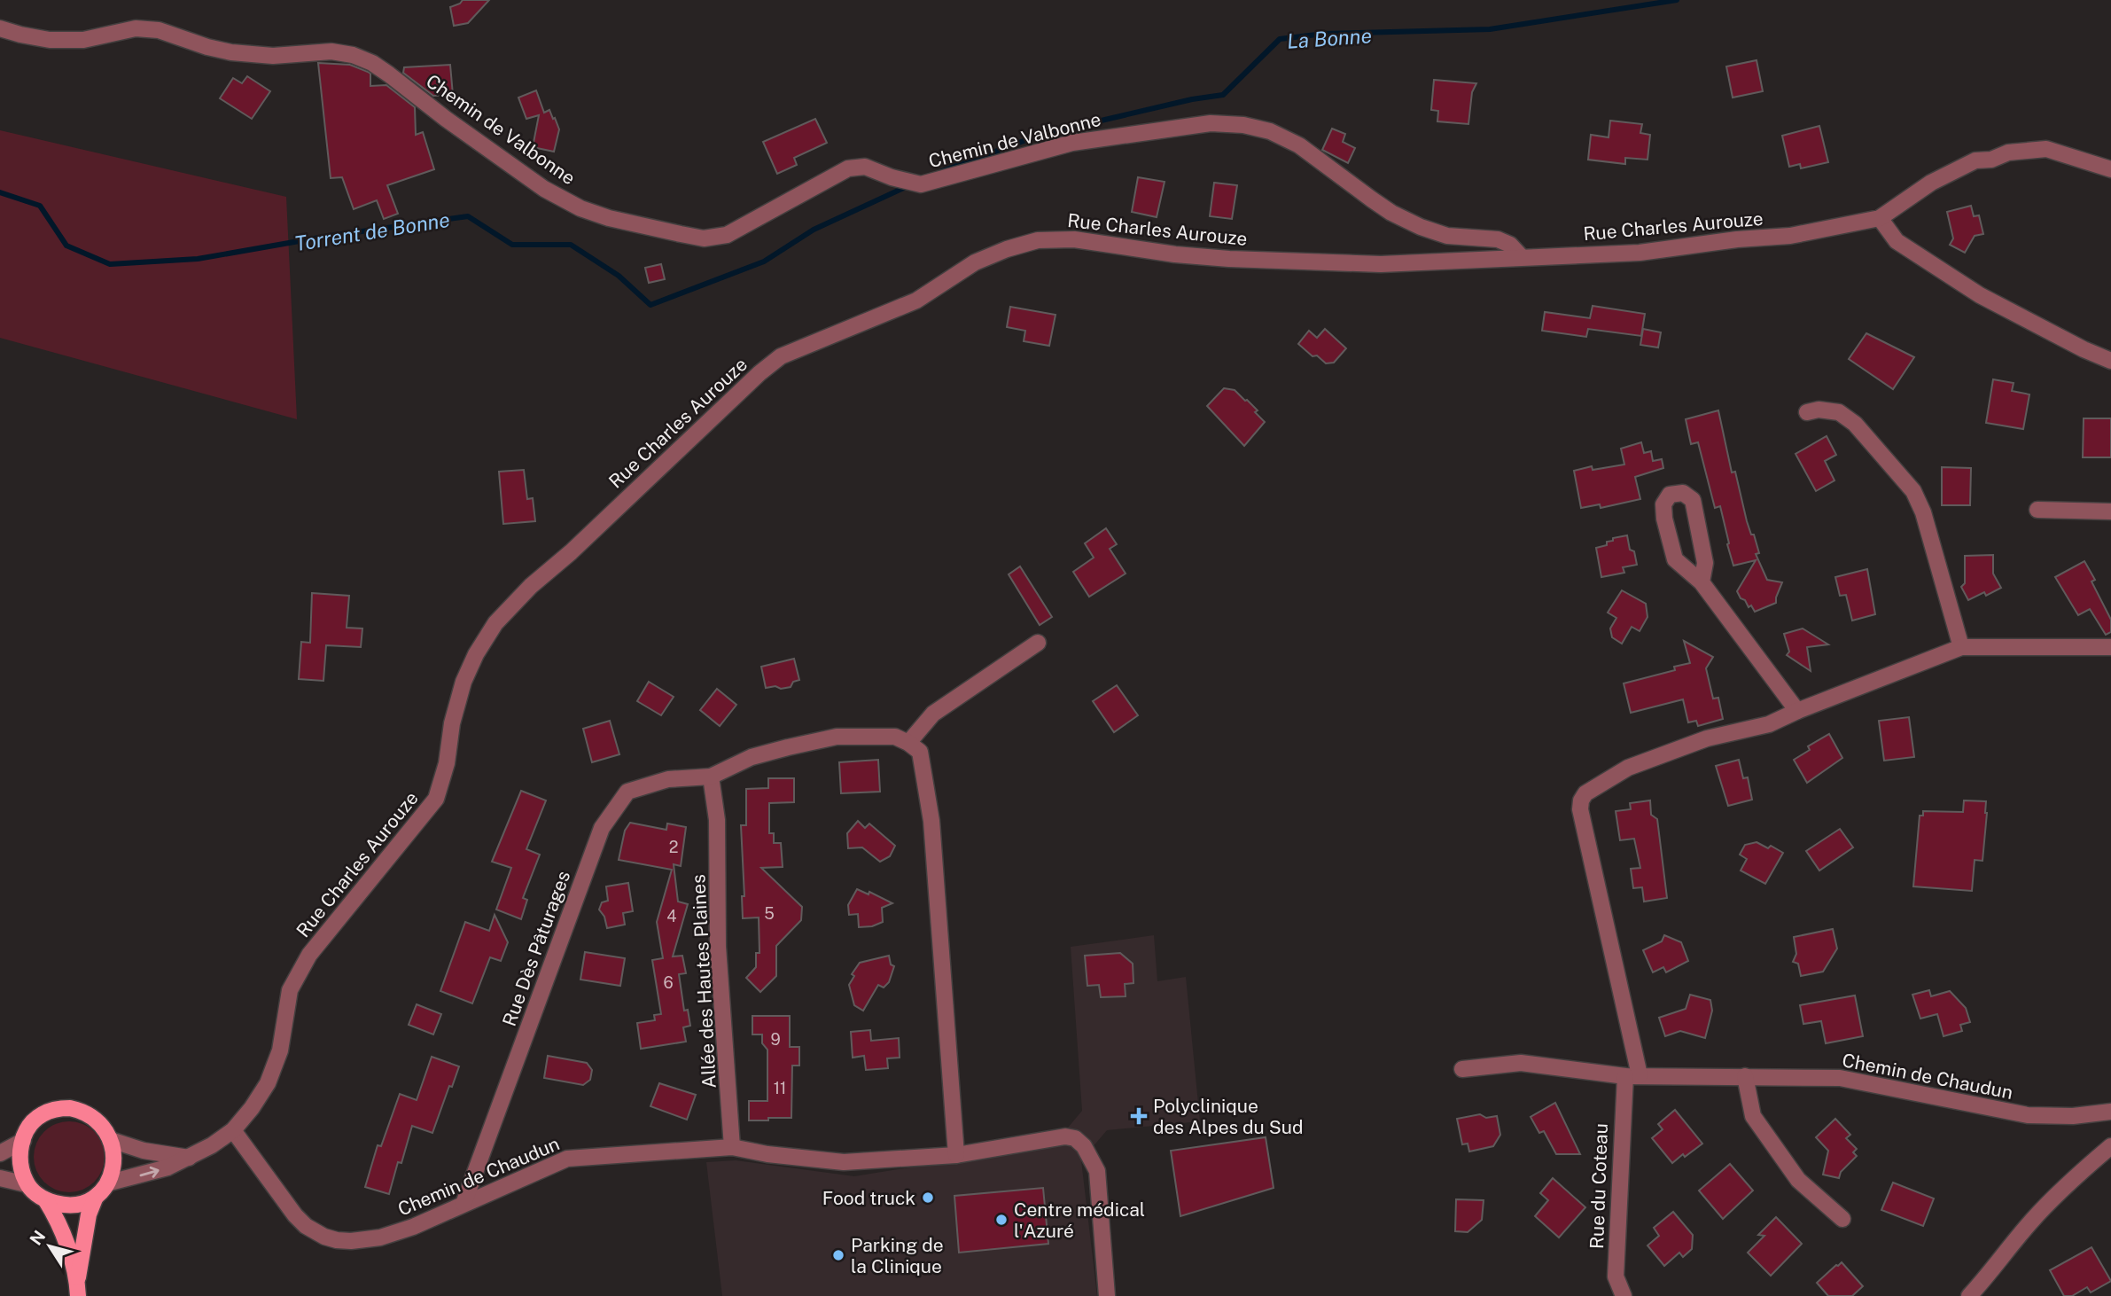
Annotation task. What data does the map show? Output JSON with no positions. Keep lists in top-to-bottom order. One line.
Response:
{"streets":{"street":["Chemin de Valbonne","Rue Charles Aurouze","Rue Dès Pâturages","Allée des Hautes Plaines","Chemin de Chaudun","Rue du Coteau"]},"crossings":[["Chemin de Valbonne","Rue Charles Aurouze"],["Rue Charles Aurouze","Chemin de Chaudun"],["Rue Dès Pâturages","Allée des Hautes Plaines"],["Rue Dès Pâturages","Chemin de Chaudun"],["Allée des Hautes Plaines","Chemin de Chaudun"],["Chemin de Chaudun","Rue du Coteau"]],"water":["La Bonne","Torrent de Bonne"],"places":{"health":["Polyclinique des Alpes du Sud"],"other":["Food truck","Centre médical l'Azuré","Parking de la Clinique"]},"house_numbers":["2","5","4","6","9","11"],"north":"top left"}
